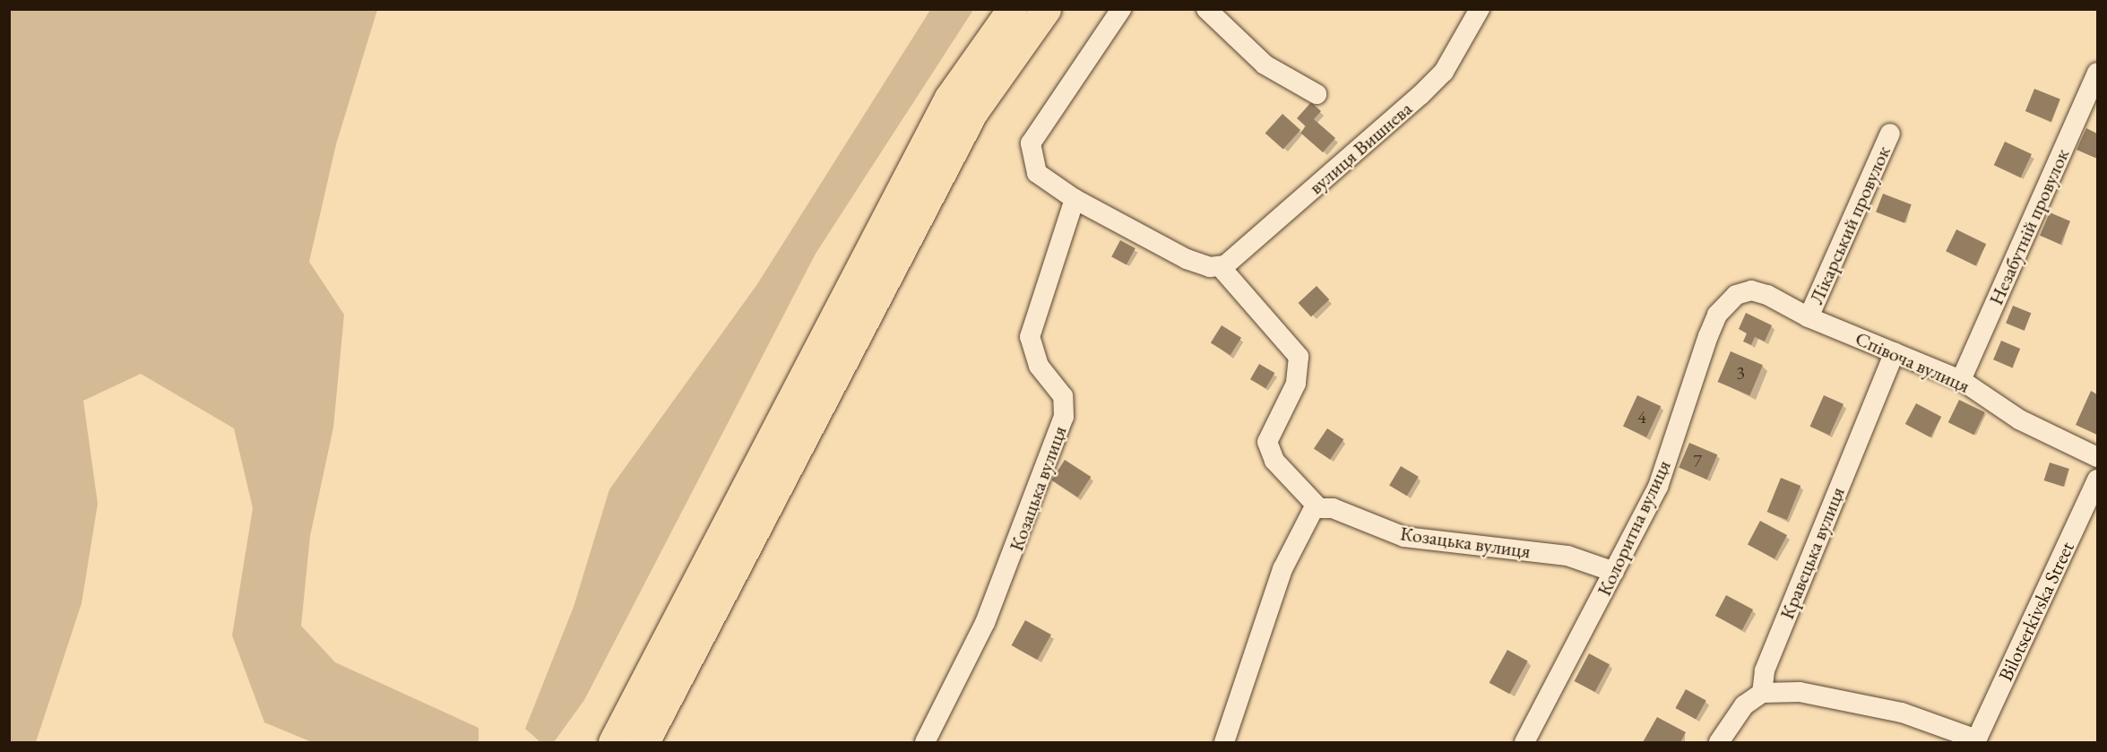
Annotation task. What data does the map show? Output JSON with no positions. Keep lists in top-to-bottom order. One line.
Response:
{"streets":{"street":["вулиця Вишнева","Лікарський провулок","Незабутній провулок","Співоча вулиця","Козацька вулиця","Колоритна вулиця","Кравецька вулиця","Bilotserkivska Street"]},"crossings":[["Лікарський провулок","Співоча вулиця"],["Незабутній провулок","Співоча вулиця"],["Співоча вулиця","Колоритна вулиця"],["Співоча вулиця","Кравецька вулиця"],["Козацька вулиця","Колоритна вулиця"]],"house_numbers":["3","4","7"]}
